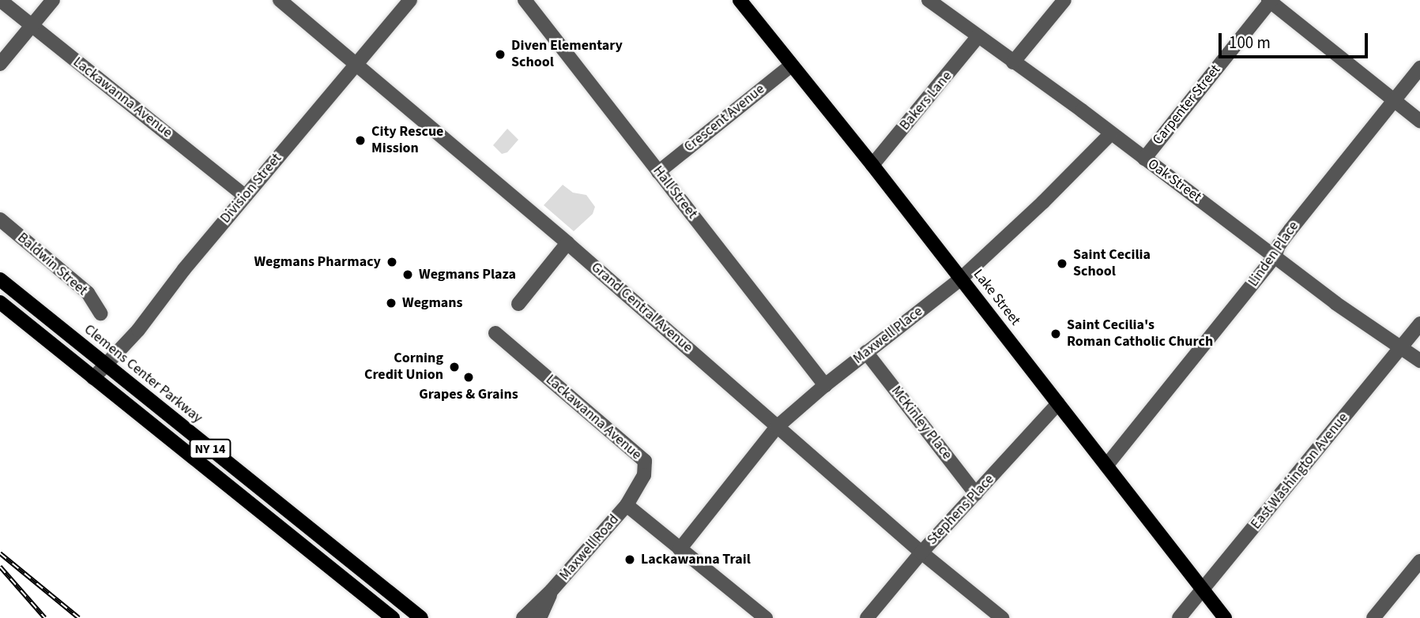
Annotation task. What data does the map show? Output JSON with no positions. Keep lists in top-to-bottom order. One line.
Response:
{"streets":{"main road":["Lake Street","Clemens Center Parkway","NY 14"],"street":["Lackawanna Avenue","Bakers Lane","Carpenter Street","Crescent Avenue","Oak Street","Division Street","Hall Street","Linden Place","Baldwin Street","Grand Central Avenue","Maxwell Place","McKinley Place","East Washington Avenue","Stephens Place","Maxwell Road"]},"crossings":[["Lackawanna Avenue","Division Street"],["Lackawanna Avenue","Maxwell Road"],["Bakers Lane","Oak Street"],["Bakers Lane","Lake Street"],["Carpenter Street","Oak Street"],["Crescent Avenue","Hall Street"],["Crescent Avenue","Lake Street"],["Oak Street","Linden Place"],["Oak Street","Maxwell Place"],["Oak Street","East Washington Avenue"],["Division Street","Grand Central Avenue"],["Division Street","Clemens Center Parkway"],["Division Street","NY 14"],["Hall Street","Maxwell Place"],["Linden Place","Lake Street"],["Lake Street","Maxwell Place"],["Lake Street","East Washington Avenue"],["Lake Street","Stephens Place"],["Grand Central Avenue","Maxwell Place"],["Grand Central Avenue","Stephens Place"],["Maxwell Place","McKinley Place"],["McKinley Place","Stephens Place"]],"places":["Diven Elementary School","City Rescue Mission","Wegmans Pharmacy","Saint Cecilia School","Wegmans Plaza","Wegmans","Saint Cecilia's Roman Catholic Church","Corning Credit Union","Grapes & Grains","Lackawanna Trail"],"scale_bar":"100 m"}
